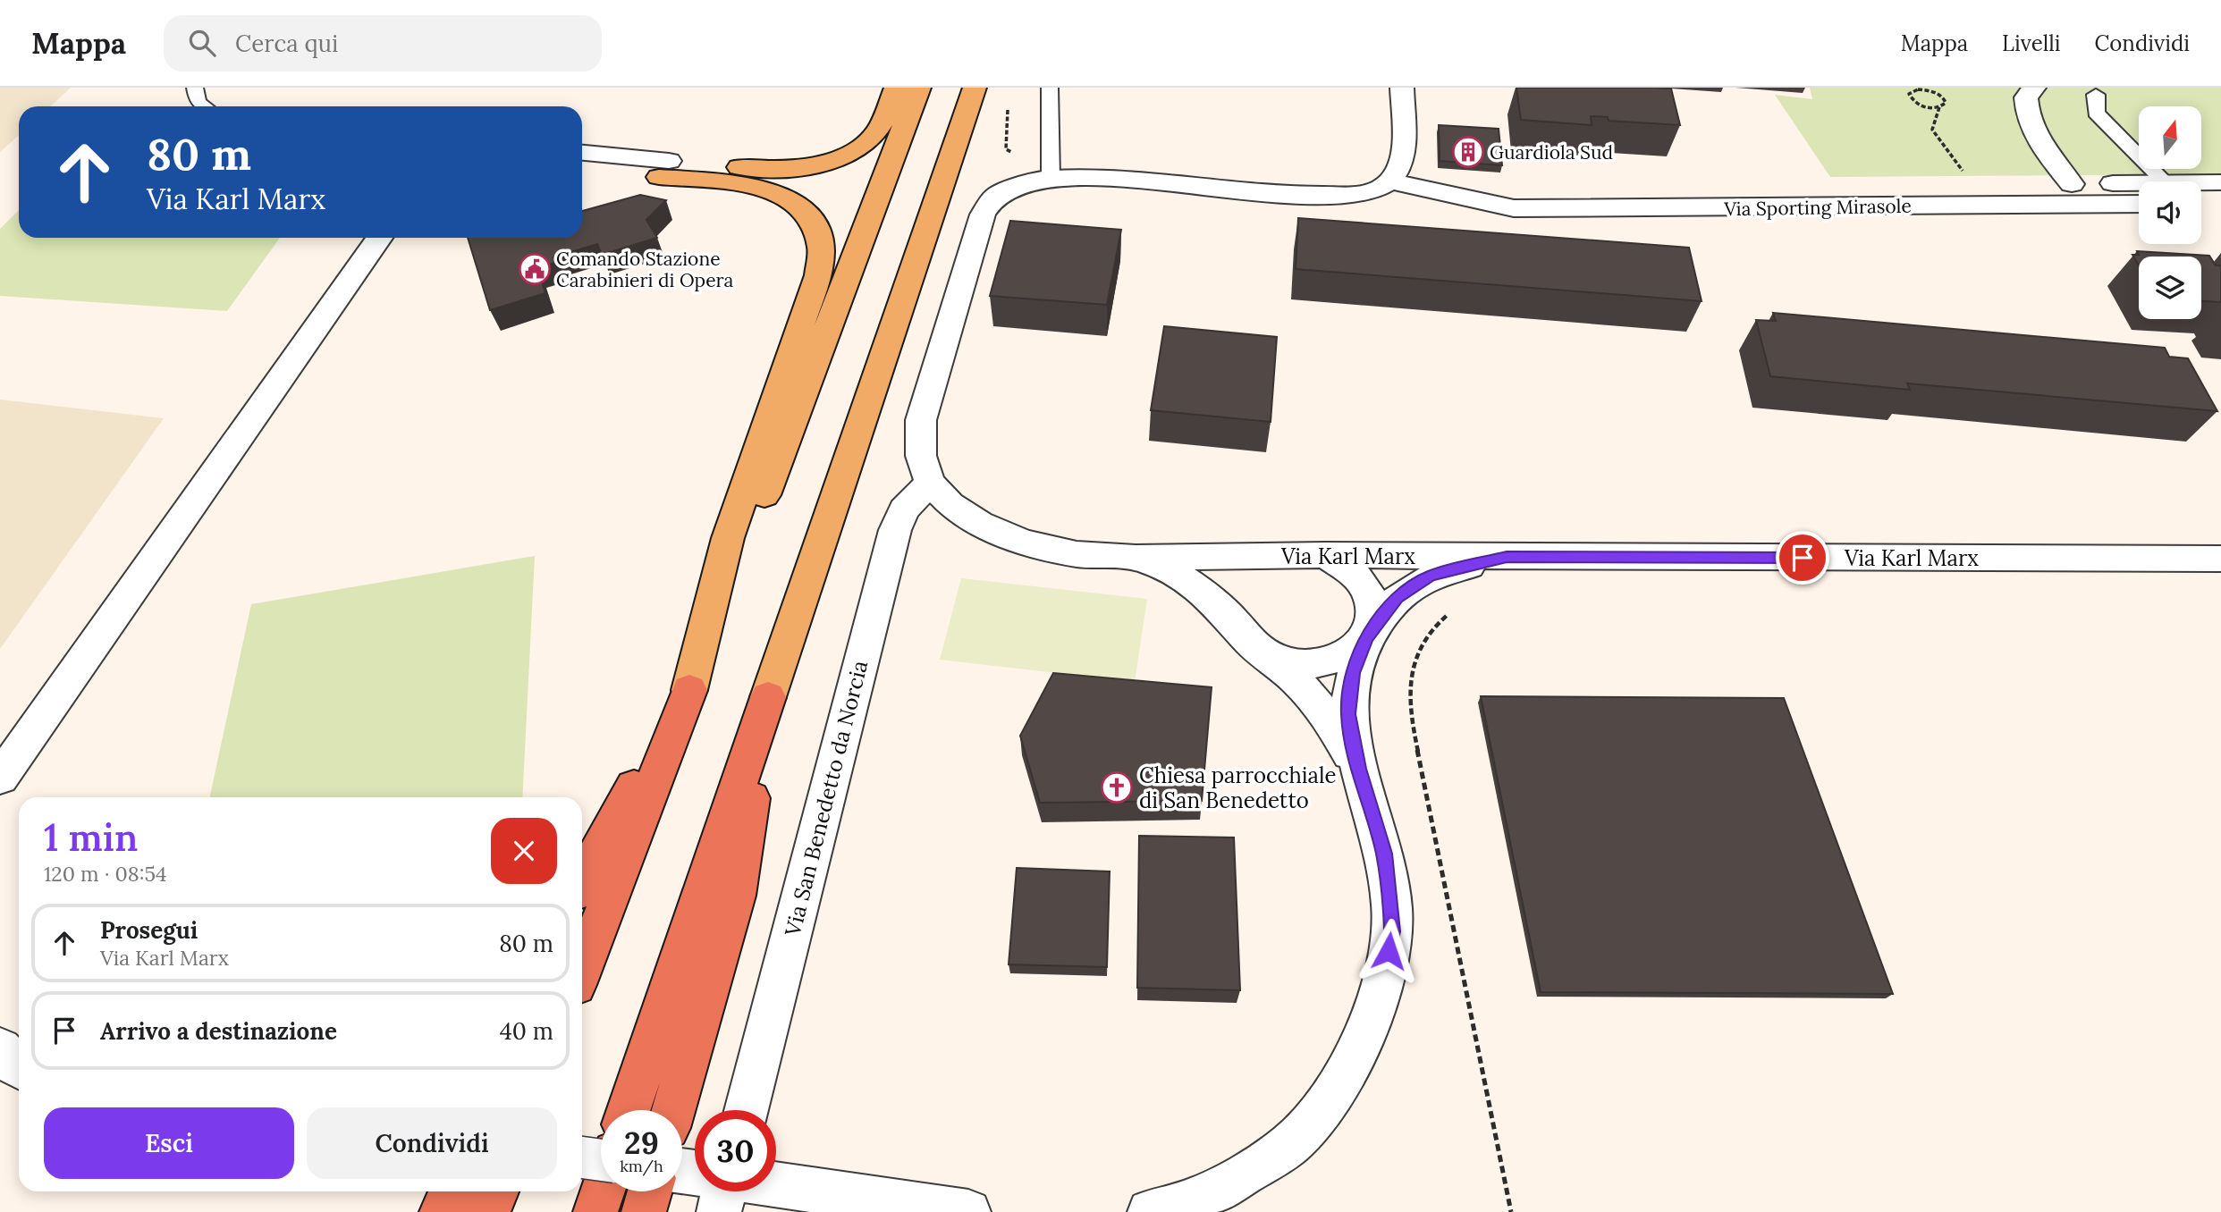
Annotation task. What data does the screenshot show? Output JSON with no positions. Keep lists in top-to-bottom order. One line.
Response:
{"streets":{"street":["Via Sporting Mirasole","Via Karl Marx","Via San Benedetto da Norcia"]},"places":{"building":["Guardiola Sud"],"public building":["Comando Stazione Carabinieri di Opera"],"church":["Chiesa parrocchiale di San Benedetto"]},"north":"top","page":{"header":"Mappa","search":"Cerca qui","nav":["Mappa","Livelli","Condividi"],"turn":["80 m","Via Karl Marx"],"heading":["1 min","120 m · 08:54"],"list":[{"name":"Prosegui","note":"Via Karl Marx","value":"80 m"},{"name":"Arrivo a destinazione","value":"40 m"}],"buttons":["Esci","Condividi"],"speed":"29 km/h","limit":"30"}}
